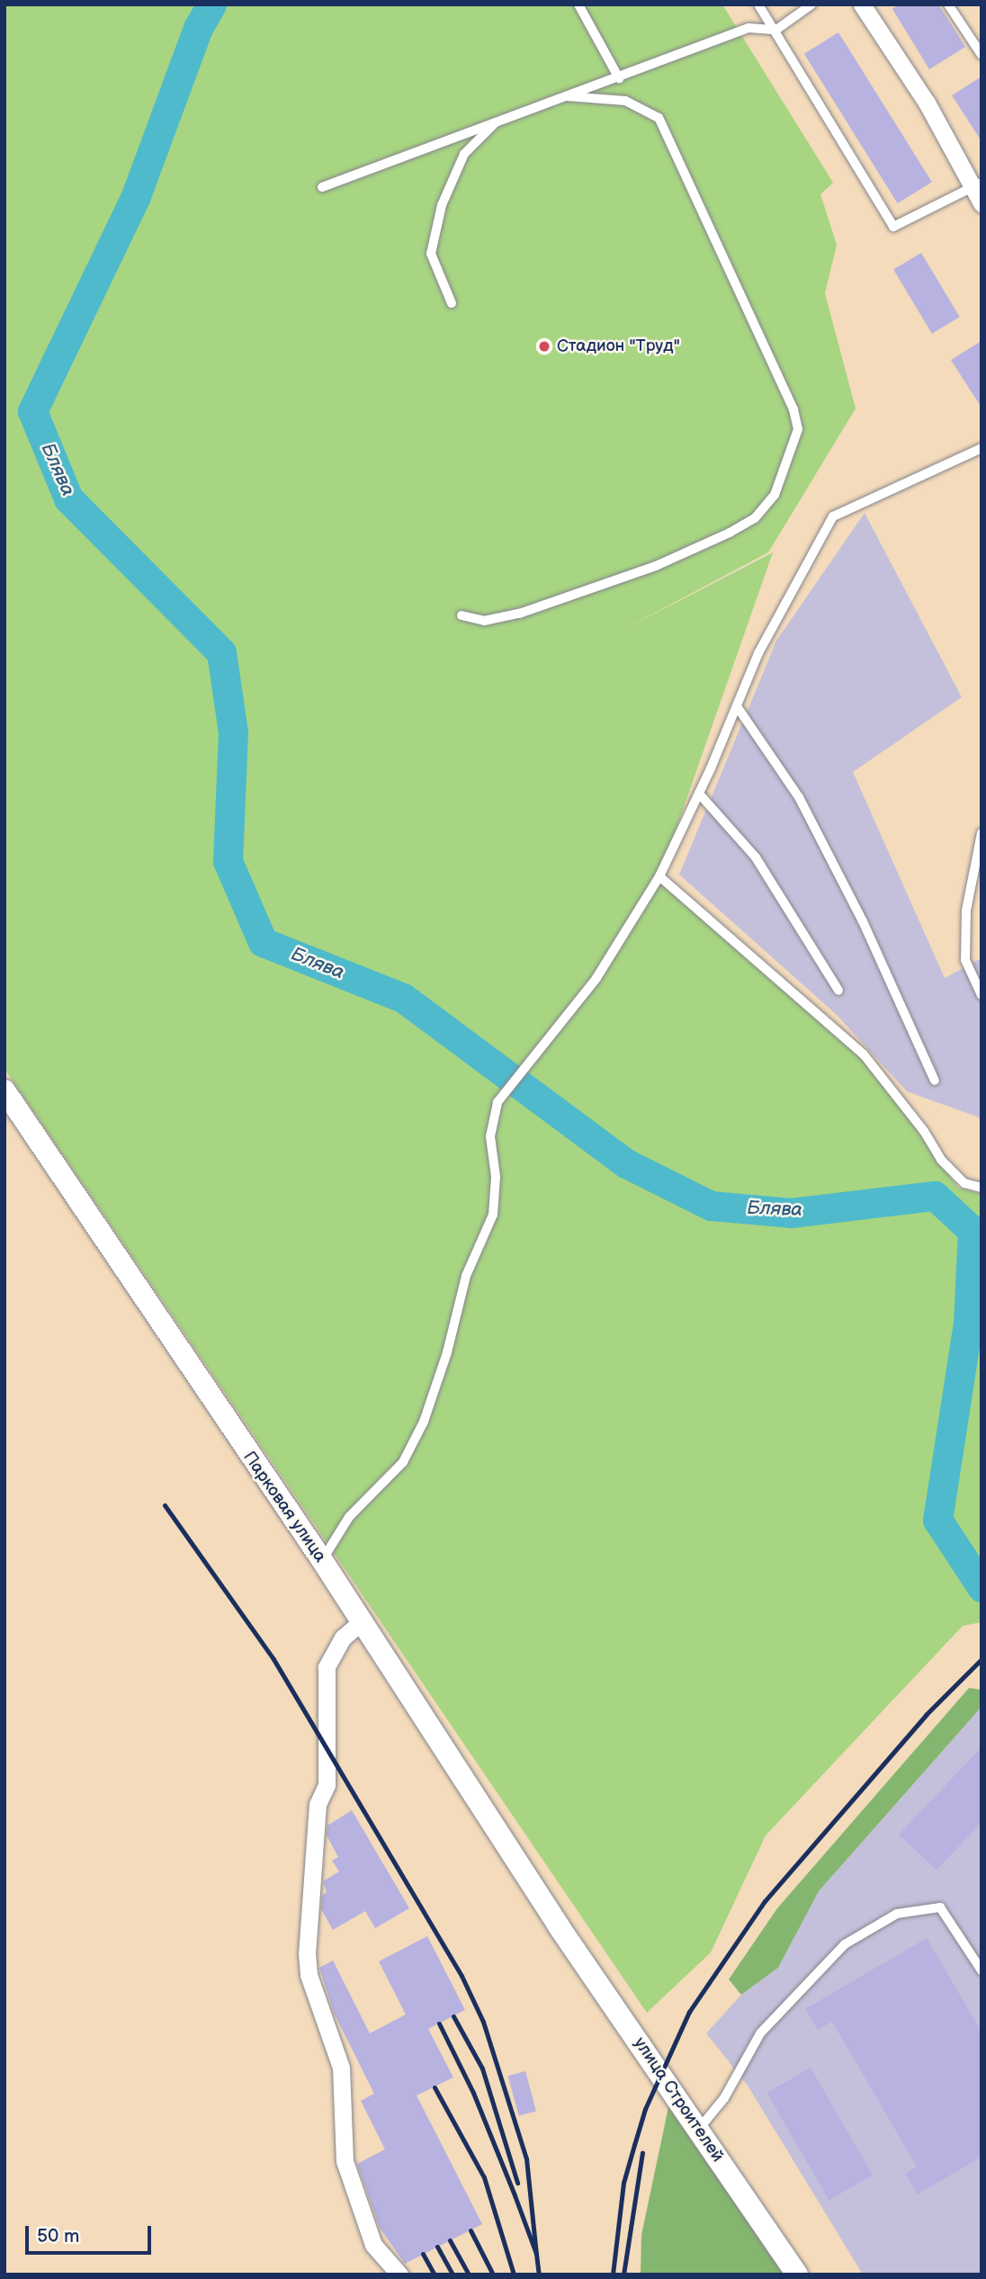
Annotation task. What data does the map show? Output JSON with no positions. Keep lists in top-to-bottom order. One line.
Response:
{"streets":{"street":["Парковая улица","улица Строителей"]},"crossings":[["Парковая улица","улица Строителей"]],"water":["Блява"],"places":["Стадион \"Труд\""],"scale_bar":"50 m"}
